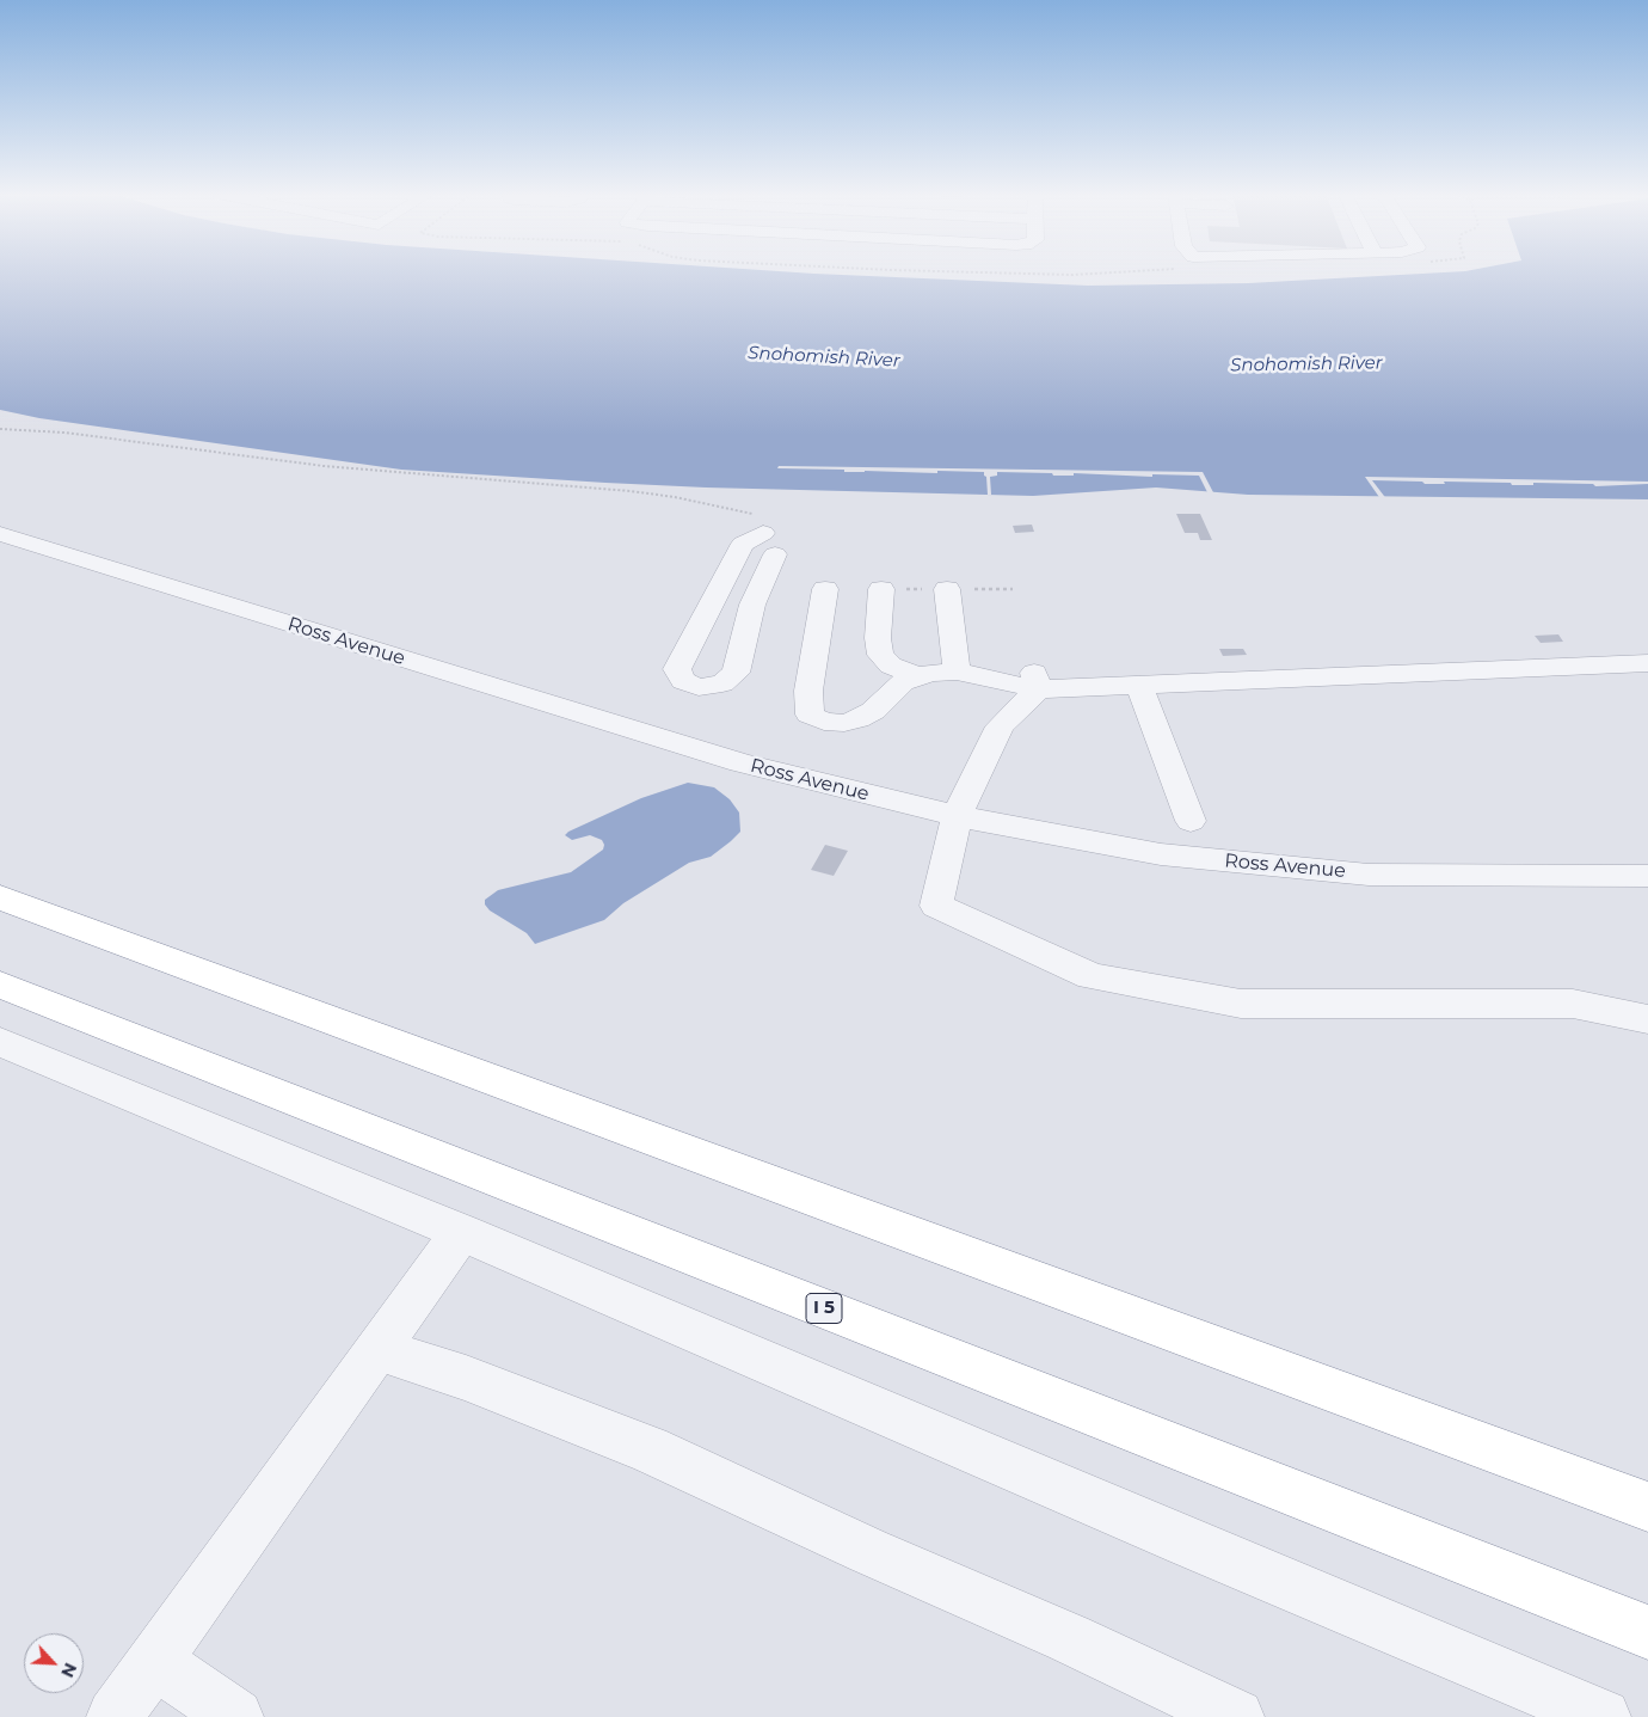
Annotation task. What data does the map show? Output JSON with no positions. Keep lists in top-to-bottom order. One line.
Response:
{"streets":{"highway":["I 5"],"street":["Ross Avenue"]},"water":["Snohomish River"],"north":"bottom right"}
